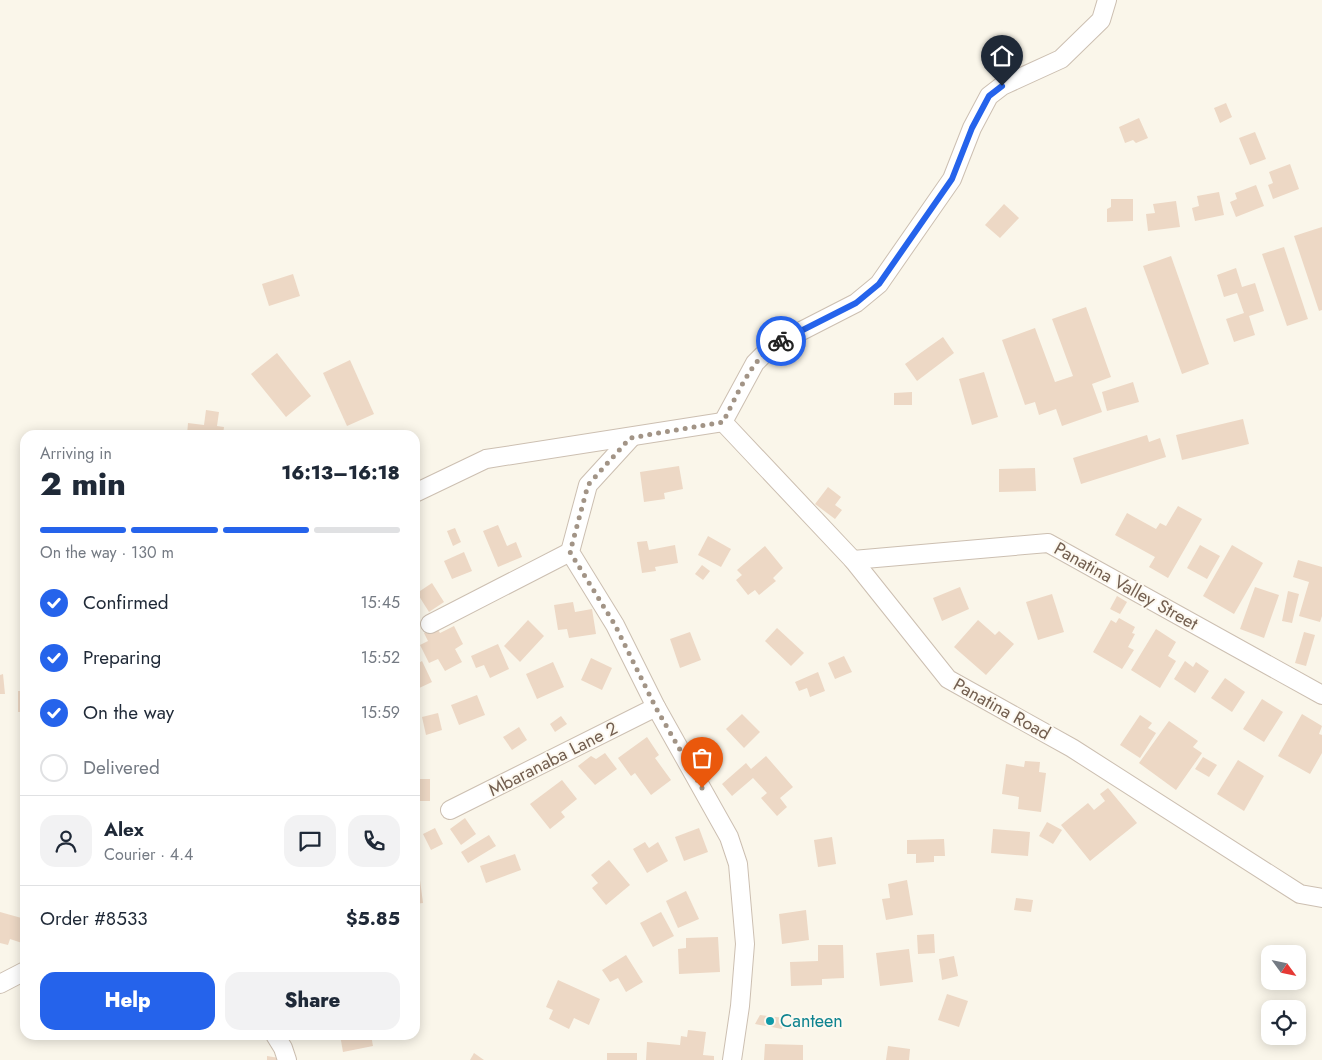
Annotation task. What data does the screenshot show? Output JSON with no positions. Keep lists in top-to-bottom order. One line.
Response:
{"streets":{"street":["Panatina Valley Street","Panatina Road","Mbaranaba Lane 2"]},"crossings":[["Panatina Valley Street","Panatina Road"]],"places":["Canteen"],"north":"bottom right","page":{"heading":["2 min","Arriving in","16:13–16:18"],"panel":["Alex","Courier · 4.4","Order #8533","$5.85"],"bar":"On the way · 130 m","list":[["Confirmed","15:45"],["Preparing","15:52"],["On the way","15:59"],"Delivered"],"buttons":["Help","Share"]}}
